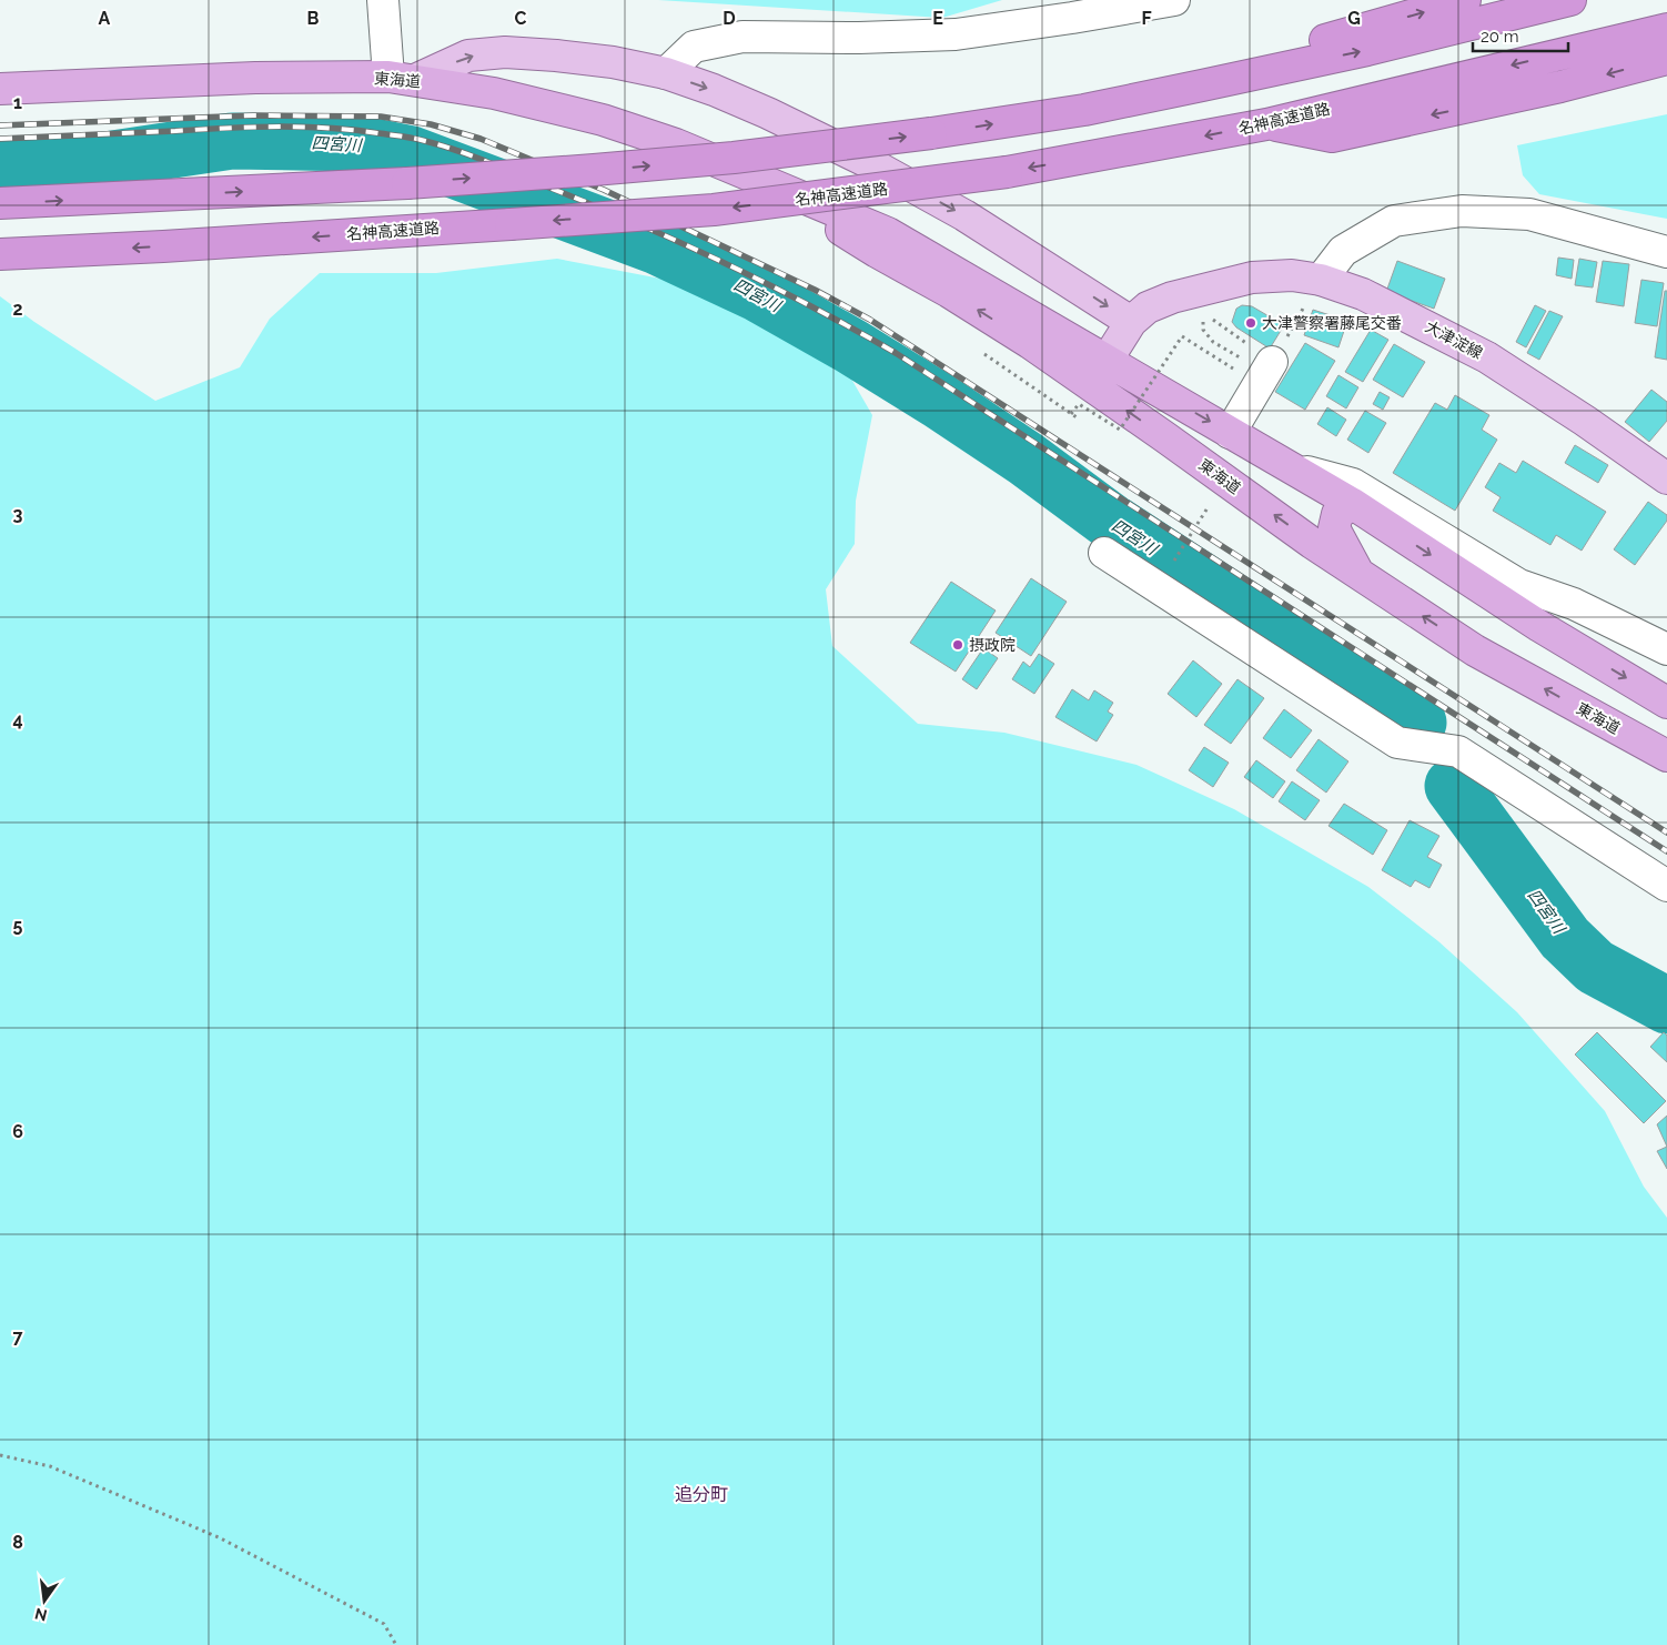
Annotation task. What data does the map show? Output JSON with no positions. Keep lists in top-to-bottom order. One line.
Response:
{"streets":{"highway":["東海道","名神高速道路"],"main road":["大津淀線"]},"crossings":[["東海道","大津淀線"]],"districts":["追分町"],"water":["四宮川"],"places":["大津警察署藤尾交番","摂政院"],"scale_bar":"20 m","north":"bottom","grid":{"columns":["A","B","C","D","E","F","G"],"rows":["1","2","3","4","5","6","7","8"]}}
